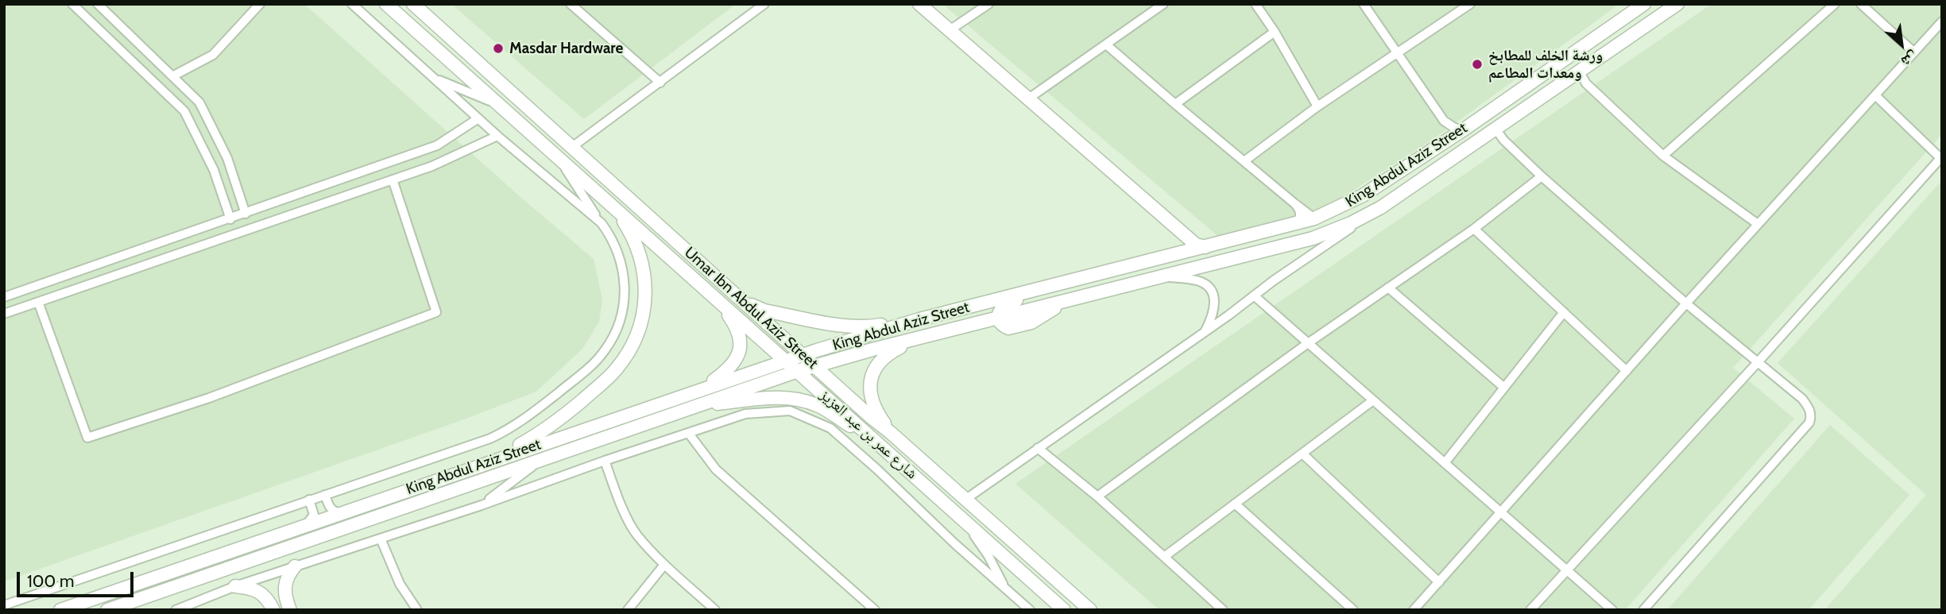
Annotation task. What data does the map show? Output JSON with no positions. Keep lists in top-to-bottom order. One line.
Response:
{"streets":{"street":["King Abdul Aziz Street","Umar Ibn Abdul Aziz Street","شارع عمر بن عبد العزيز"]},"crossings":[["King Abdul Aziz Street","Umar Ibn Abdul Aziz Street"],["King Abdul Aziz Street","شارع عمر بن عبد العزيز"]],"places":["Masdar Hardware","ورشة الخلف للمطابخ ومعدات المطاعم"],"scale_bar":"100 m","north":"bottom right"}
